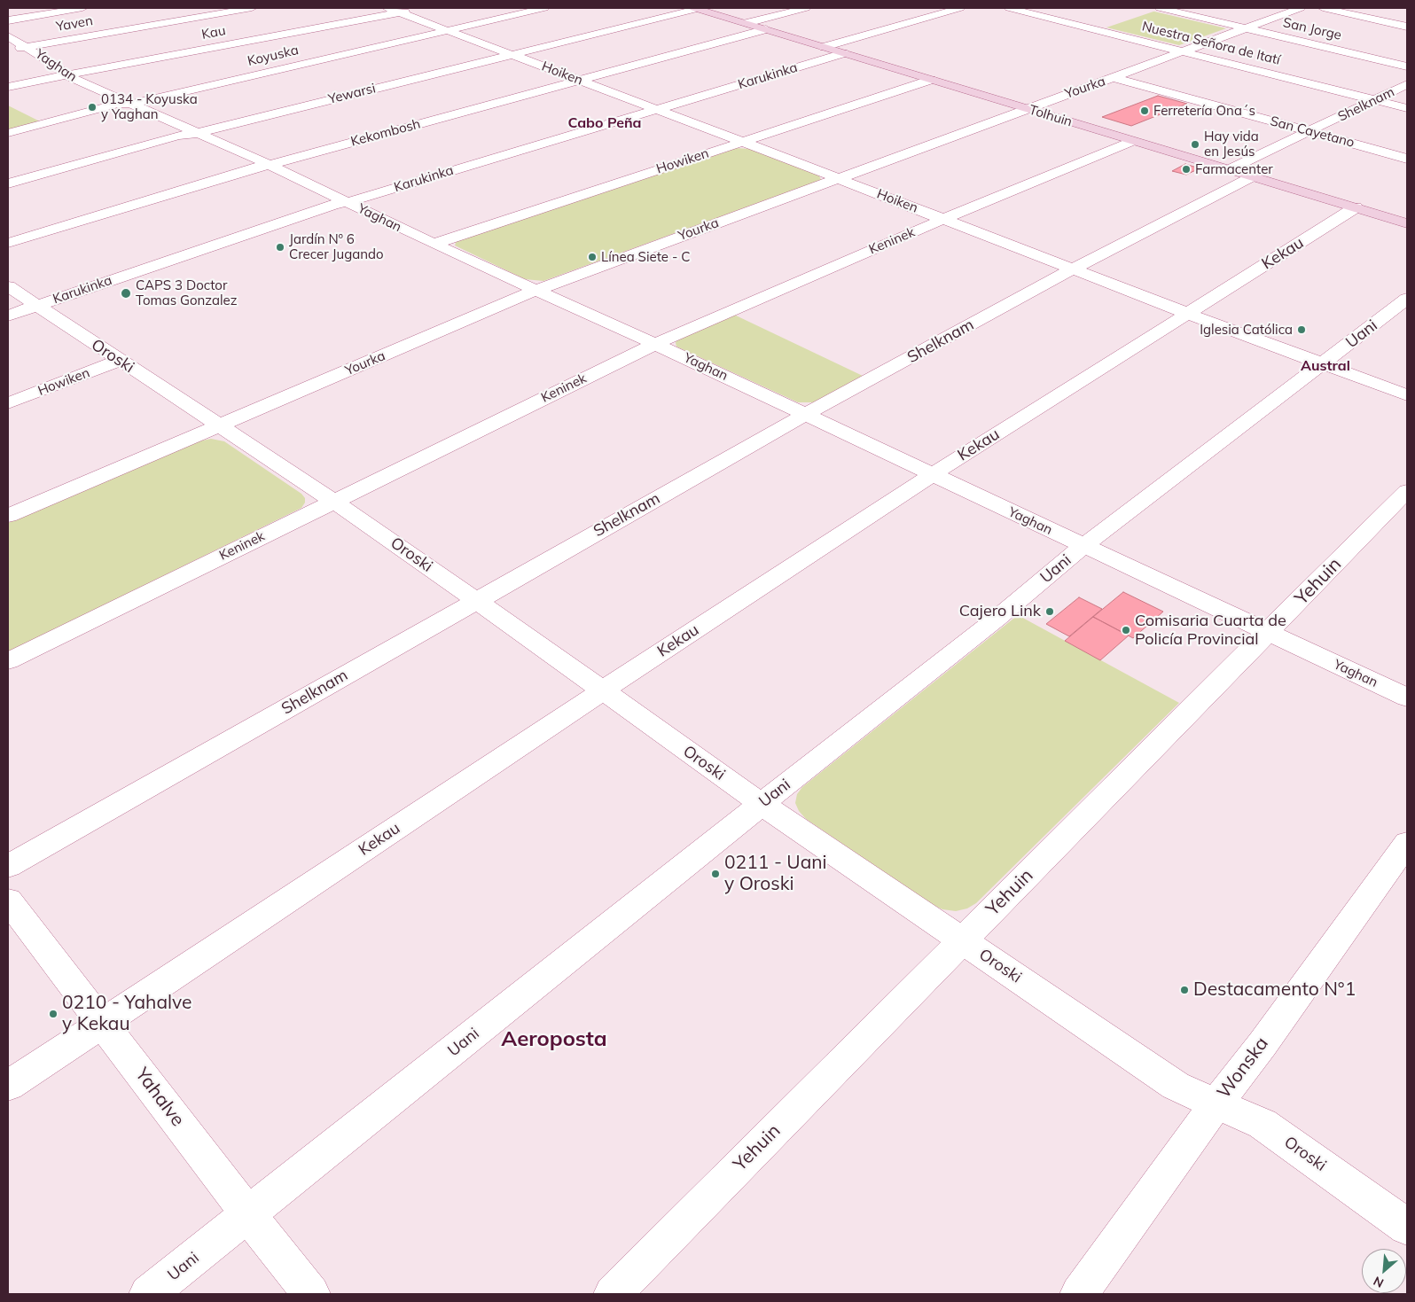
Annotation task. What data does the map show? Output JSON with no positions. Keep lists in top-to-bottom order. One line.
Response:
{"streets":{"street":["Yaven","San Jorge","Kau","Nuestra Señora de Itatí","Koyuska","Yaghan","Hoiken","Karukinka","Yourka","Yewarsi","Shelknam","Tolhuin","San Cayetano","Kekombosh","Howiken","Keninek","Kekau","Uani","Oroski","Yehuin","Wonska","Yahalve"]},"crossings":[["Yaven","Yaghan"],["San Jorge","Yourka"],["Kau","Yaghan"],["Kau","Hoiken"],["Nuestra Señora de Itatí","Yourka"],["Nuestra Señora de Itatí","Shelknam"],["Koyuska","Yaghan"],["Koyuska","Hoiken"],["Yaghan","Karukinka"],["Yaghan","Yourka"],["Yaghan","Yewarsi"],["Yaghan","Shelknam"],["Yaghan","Kekombosh"],["Yaghan","Howiken"],["Yaghan","Keninek"],["Yaghan","Kekau"],["Yaghan","Uani"],["Yaghan","Yehuin"],["Hoiken","Karukinka"],["Hoiken","Yourka"],["Hoiken","Yewarsi"],["Hoiken","Shelknam"],["Hoiken","Kekombosh"],["Hoiken","Howiken"],["Hoiken","Keninek"],["Hoiken","Kekau"],["Hoiken","Uani"],["Karukinka","Tolhuin"],["Karukinka","Oroski"],["Yourka","Tolhuin"],["Yourka","San Cayetano"],["Yourka","Oroski"],["Yewarsi","Tolhuin"],["Shelknam","Tolhuin"],["Shelknam","San Cayetano"],["Shelknam","Oroski"],["Tolhuin","Kekombosh"],["Tolhuin","Howiken"],["Tolhuin","Keninek"],["Tolhuin","Kekau"],["Howiken","Oroski"],["Keninek","Oroski"],["Kekau","Oroski"],["Kekau","Yahalve"],["Uani","Oroski"],["Uani","Yahalve"],["Oroski","Yehuin"],["Oroski","Wonska"]],"districts":["Cabo Peña","Austral","Aeroposta"],"places":["0134 - Koyuska y Yaghan","Ferretería Ona´s","Hay vida en Jesús","Farmacenter","Jardín Nº 6 Crecer Jugando","Línea Siete - C","CAPS 3 Doctor Tomas Gonzalez","Iglesia Católica","Cajero Link","Comisaria Cuarta de Policía Provincial","0211 - Uani y Oroski","Destacamento N°1","0210 - Yahalve y Kekau"],"north":"bottom left"}
